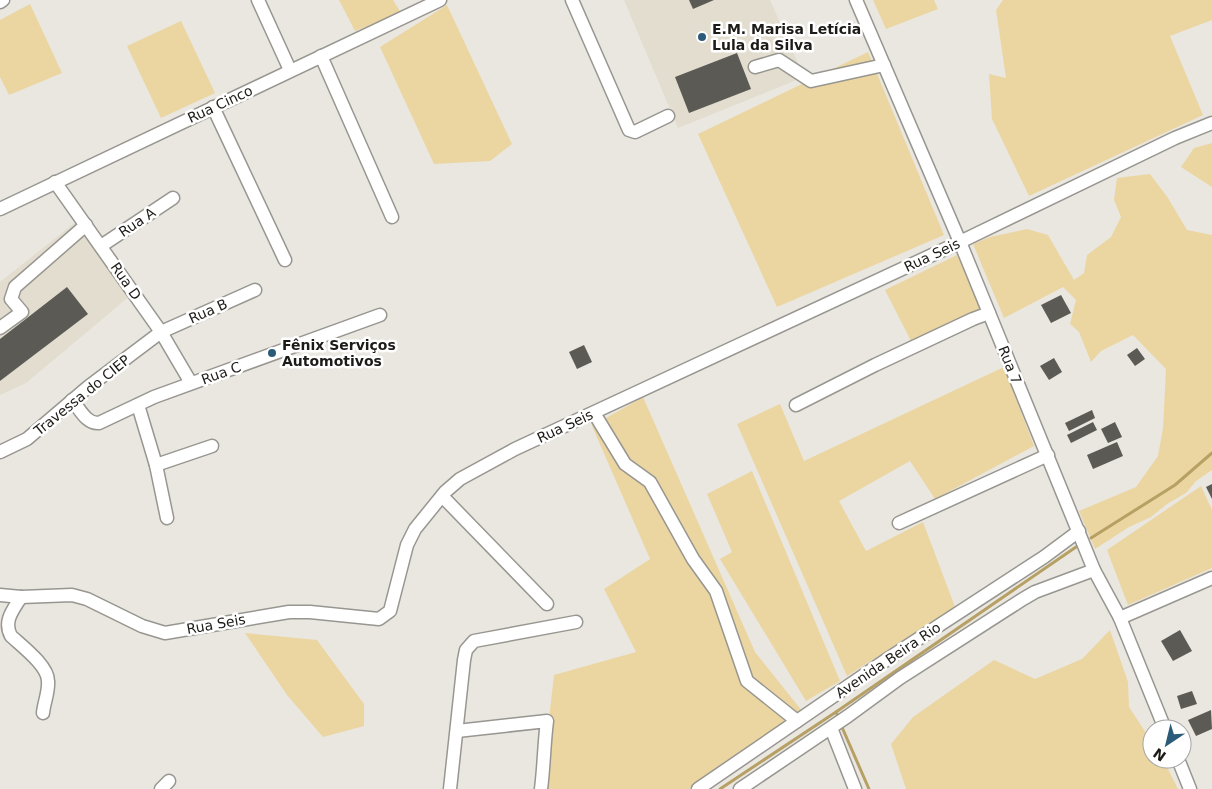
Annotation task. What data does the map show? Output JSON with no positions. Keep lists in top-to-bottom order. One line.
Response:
{"streets":{"street":["Rua Cinco","Rua A","Rua Seis","Rua D","Rua B","Rua 7","Rua C","Travessa do CIEP","Avenida Beira Rio"]},"crossings":[["Rua Cinco","Rua D"],["Rua A","Rua D"],["Rua Seis","Rua 7"],["Rua D","Rua B"],["Rua D","Rua C"],["Rua D","Travessa do CIEP"],["Rua B","Travessa do CIEP"],["Rua 7","Avenida Beira Rio"],["Rua C","Travessa do CIEP"]],"places":["E.M. Marisa Letícia Lula da Silva","Fênix Serviços Automotivos"],"north":"bottom left"}
